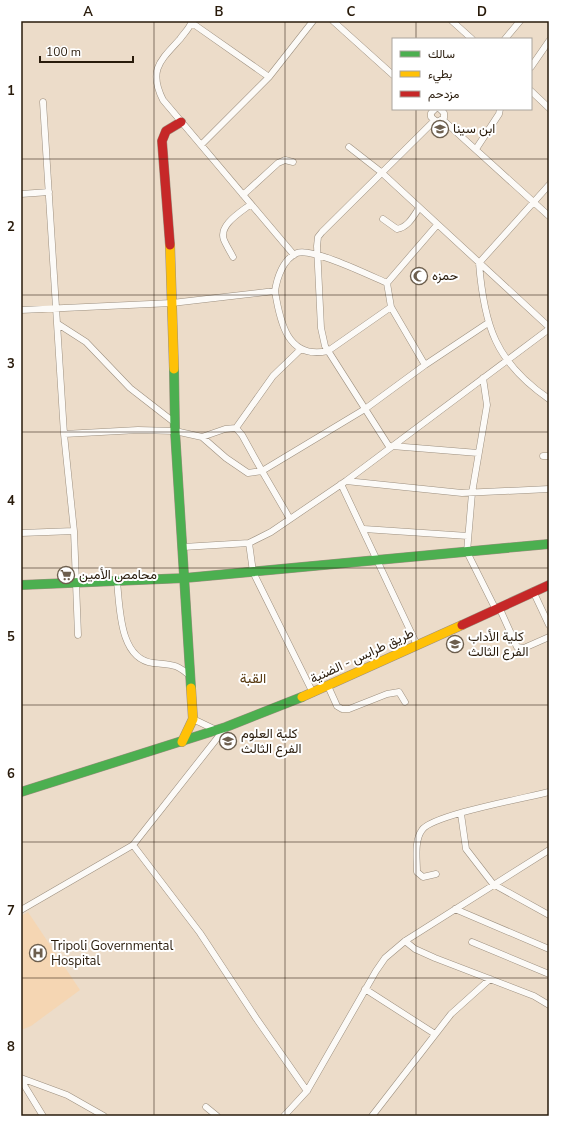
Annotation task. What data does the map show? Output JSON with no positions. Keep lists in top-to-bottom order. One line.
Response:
{"streets":{"main road":["طريق طرابس - الضنية"]},"districts":["القبة"],"places":{"school or university":["ابن سينا","كلية الأداب الفرع الثالث","كلية العلوم الفرع الثالث"],"mosque":["حمزه"],"supermarket":["محامص الأمين"],"hospital":["Tripoli Governmental Hospital"]},"legend":["سالك","بطيء","مزدحم"],"scale_bar":"100 m","grid":{"columns":["A","B","C","D"],"rows":["1","2","3","4","5","6","7","8"]}}
